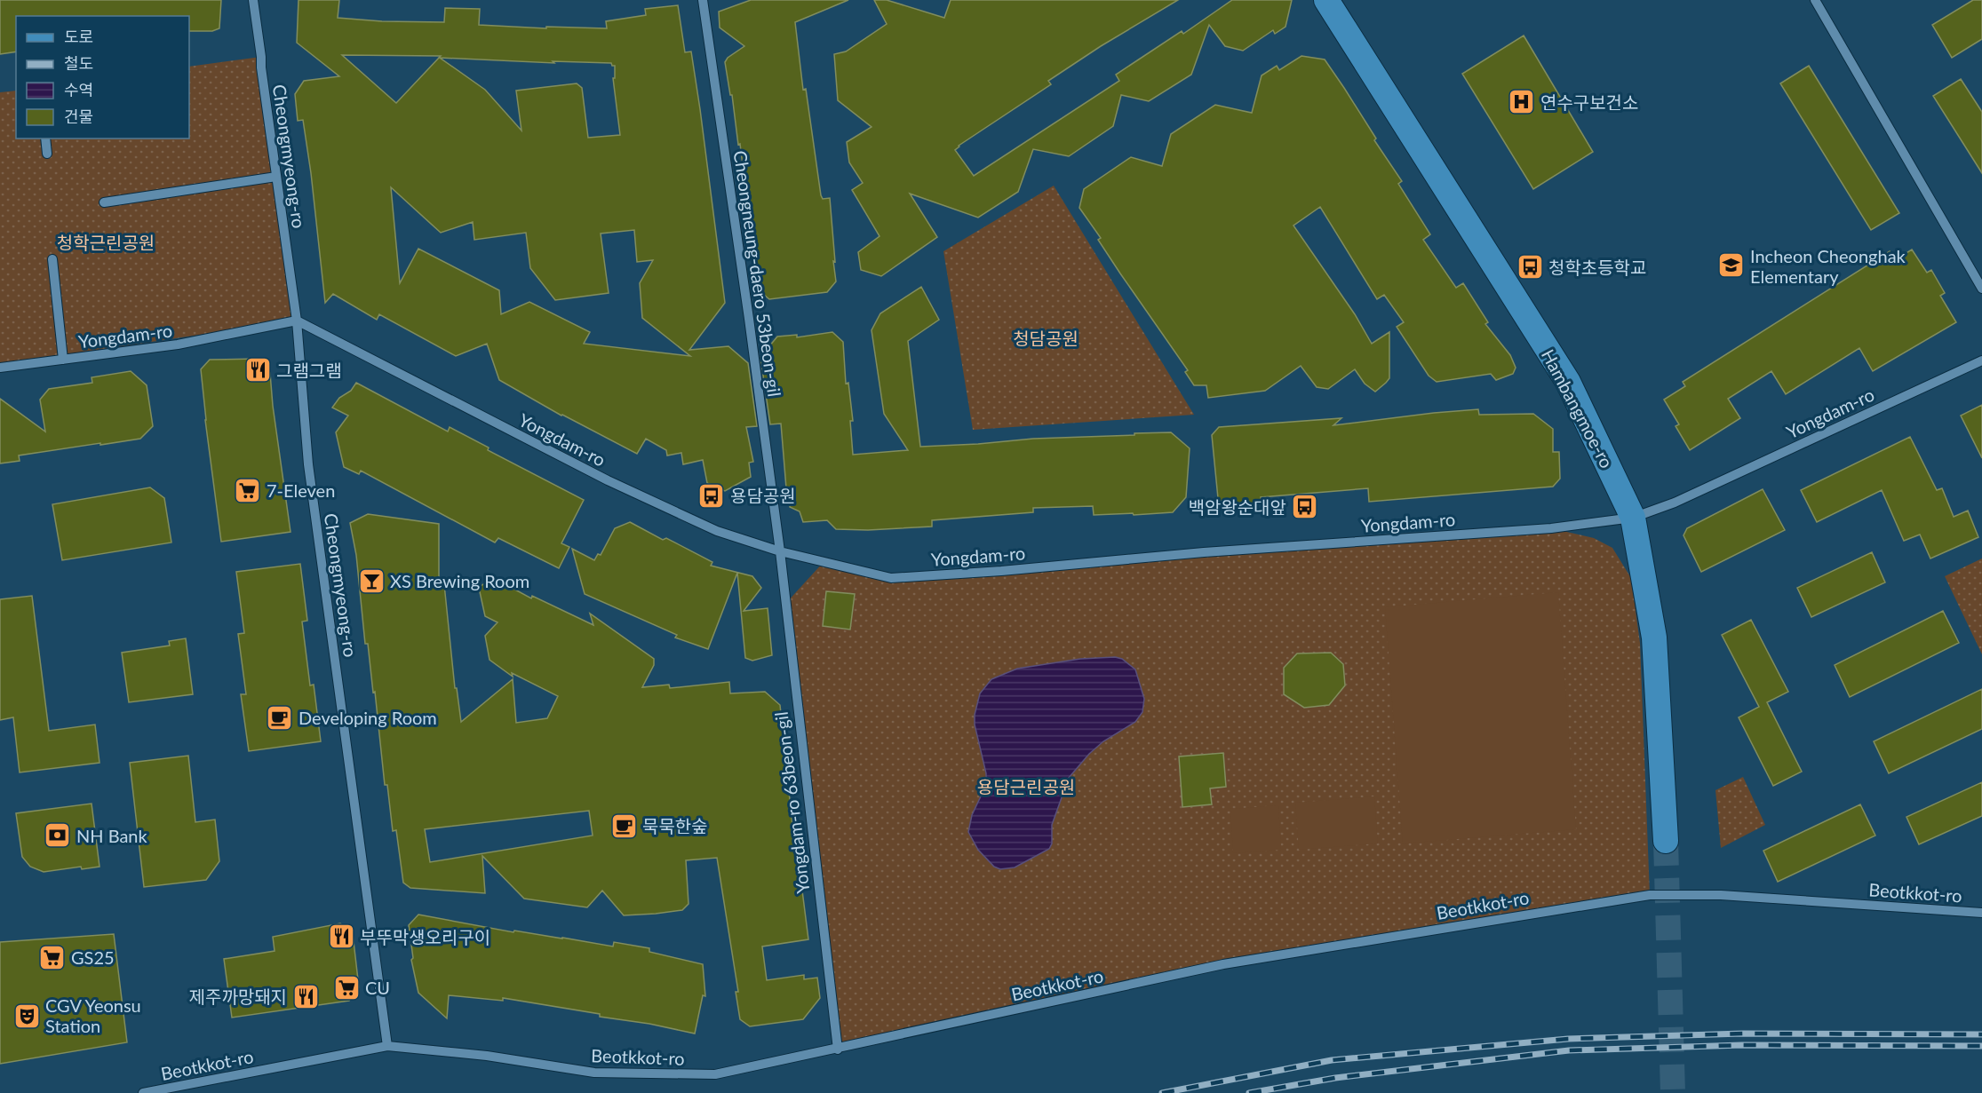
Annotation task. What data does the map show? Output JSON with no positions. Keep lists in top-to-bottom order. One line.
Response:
{"streets":{"main road":["Hambangmoe-ro"],"street":["Cheongmyeong-ro","Cheongneung-daero 53beon-gil","Yongdam-ro","Yongdam-ro 63beon-gil","Beotkkot-ro"]},"crossings":[["Cheongmyeong-ro","Yongdam-ro"],["Cheongmyeong-ro","Beotkkot-ro"],["Cheongneung-daero 53beon-gil","Yongdam-ro"],["Cheongneung-daero 53beon-gil","Yongdam-ro 63beon-gil"],["Yongdam-ro","Hambangmoe-ro"],["Yongdam-ro","Yongdam-ro 63beon-gil"],["Yongdam-ro 63beon-gil","Beotkkot-ro"]],"parks":["청학근린공원","청담공원","용담근린공원"],"places":{"hospital":["연수구보건소"],"school or university":["Incheon Cheonghak Elementary"],"bus stop":["청학초등학교","용담공원","백암왕순대앞"],"restaurant":["그램그램","부뚜막생오리구이","제주까망돼지"],"supermarket":["7-Eleven","GS25","CU"],"bar":["XS Brewing Room"],"cafe":["Developing Room","묵묵한숲"],"bank":["NH Bank"],"theatre":["CGV Yeonsu Station"]},"legend":["도로","철도","수역","건물"]}
